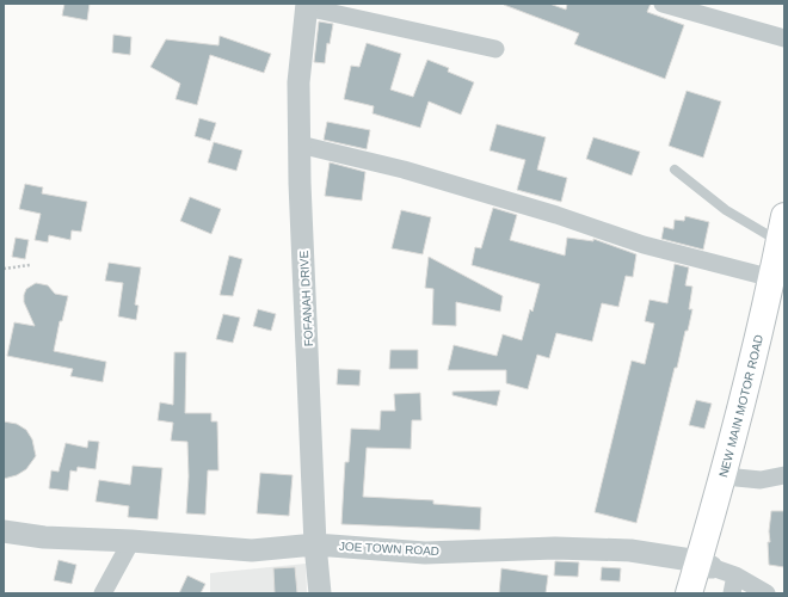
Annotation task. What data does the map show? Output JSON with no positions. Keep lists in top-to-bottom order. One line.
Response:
{"streets":{"highway":["NEW MAIN MOTOR ROAD"],"street":["FOFANAH DRIVE","JOE TOWN ROAD"]},"crossings":[["FOFANAH DRIVE","JOE TOWN ROAD"],["NEW MAIN MOTOR ROAD","JOE TOWN ROAD"]]}
